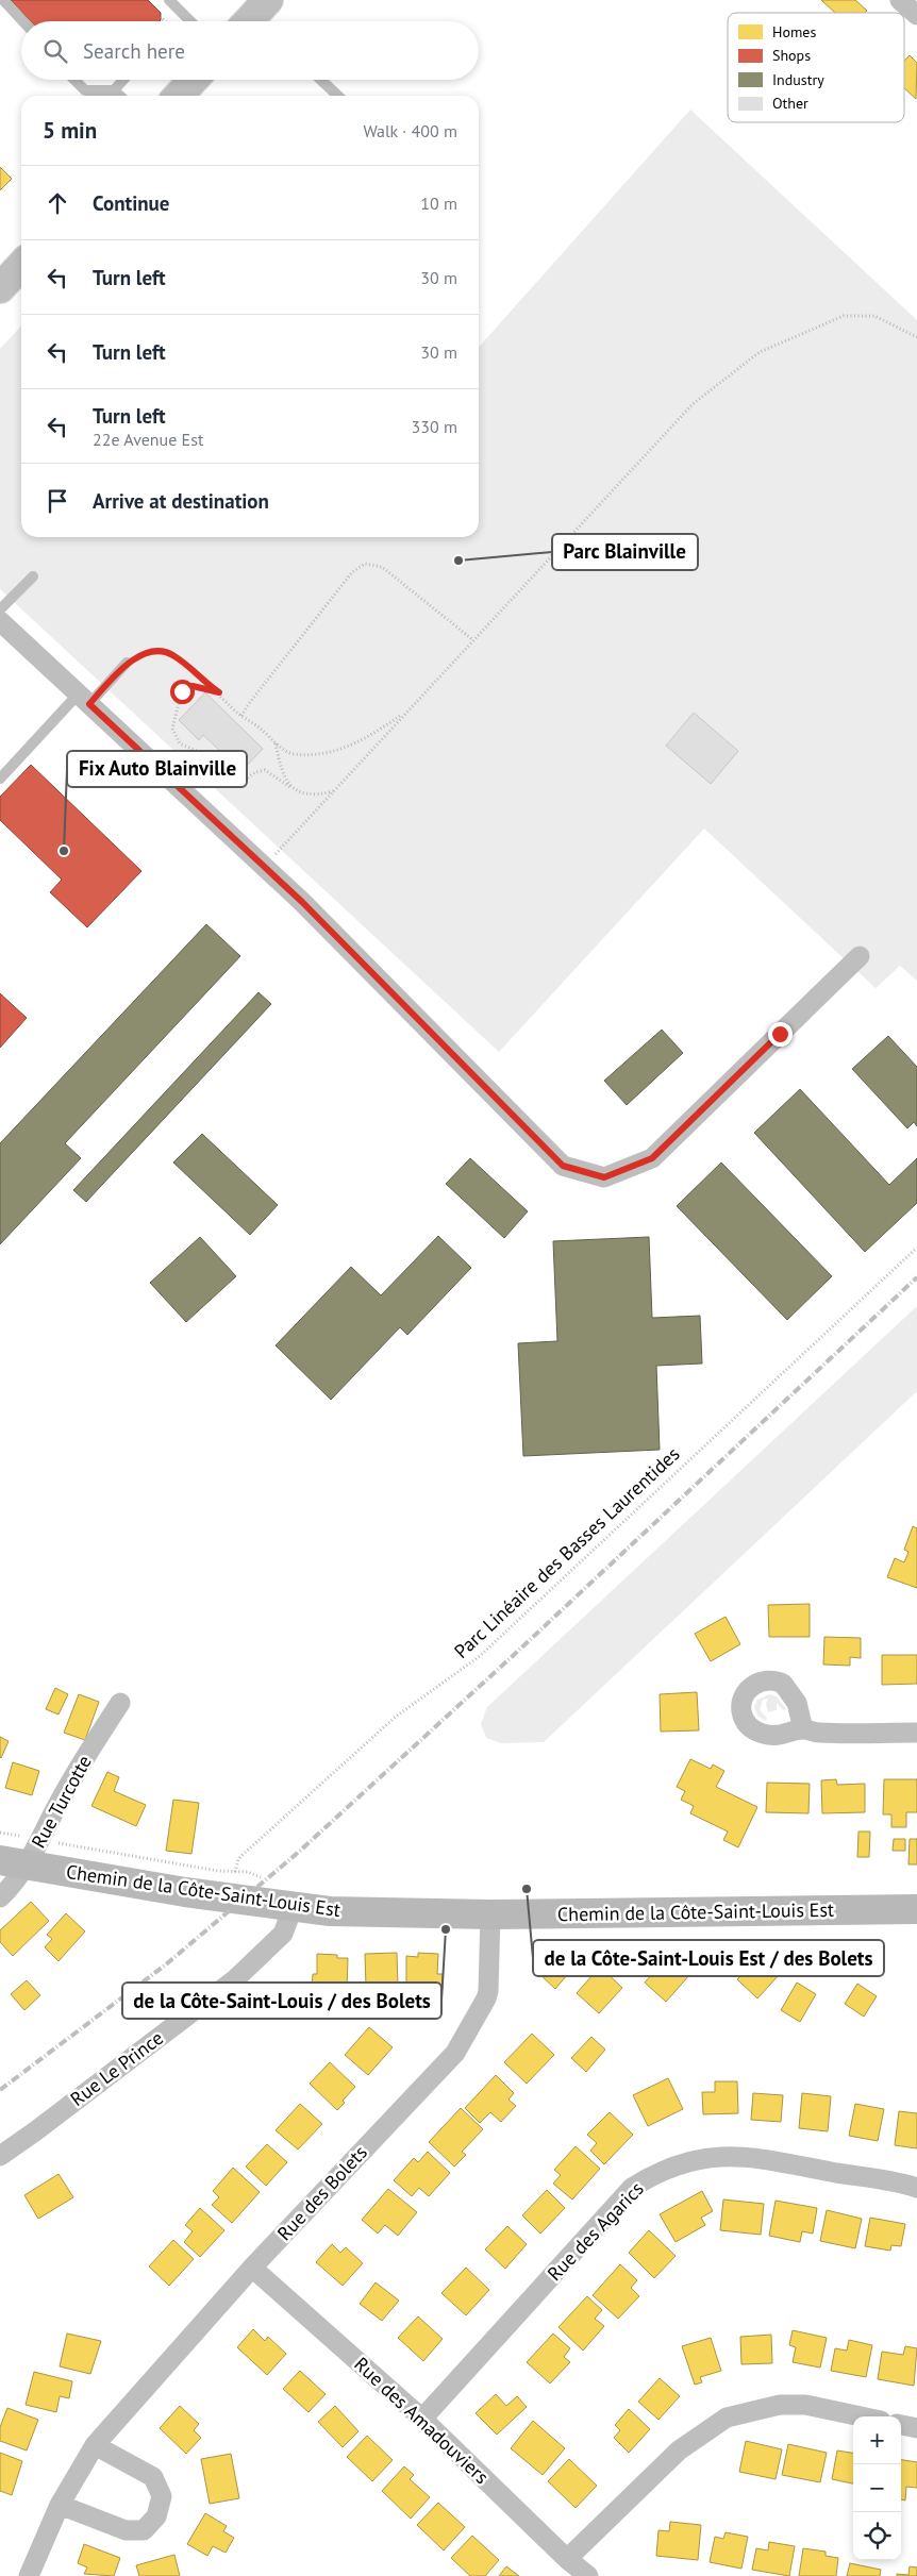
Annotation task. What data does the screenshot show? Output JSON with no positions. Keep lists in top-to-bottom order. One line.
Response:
{"streets":{"street":["Rue Turcotte","Chemin de la Côte-Saint-Louis Est","Rue Le Prince","Rue des Bolets","Rue des Agarics","Rue des Amadouviers"],"path":["Parc Linéaire des Basses Laurentides"]},"crossings":[["Parc Linéaire des Basses Laurentides","Chemin de la Côte-Saint-Louis Est"],["Rue Turcotte","Chemin de la Côte-Saint-Louis Est"],["Chemin de la Côte-Saint-Louis Est","Rue Le Prince"],["Chemin de la Côte-Saint-Louis Est","Rue des Bolets"],["Rue des Bolets","Rue des Amadouviers"],["Rue des Agarics","Rue des Amadouviers"]],"places":["Parc Blainville","Fix Auto Blainville","de la Côte-Saint-Louis Est / des Bolets","de la Côte-Saint-Louis / des Bolets"],"legend":["Homes","Shops","Industry","Other"],"page":{"search":"Search here","heading":["5 min","Walk · 400 m"],"list":[["Continue","10 m"],["Turn left","30 m"],["Turn left","30 m"],["Turn left","22e Avenue Est","330 m"],"Arrive at destination"],"map_buttons":["+","−"]}}
